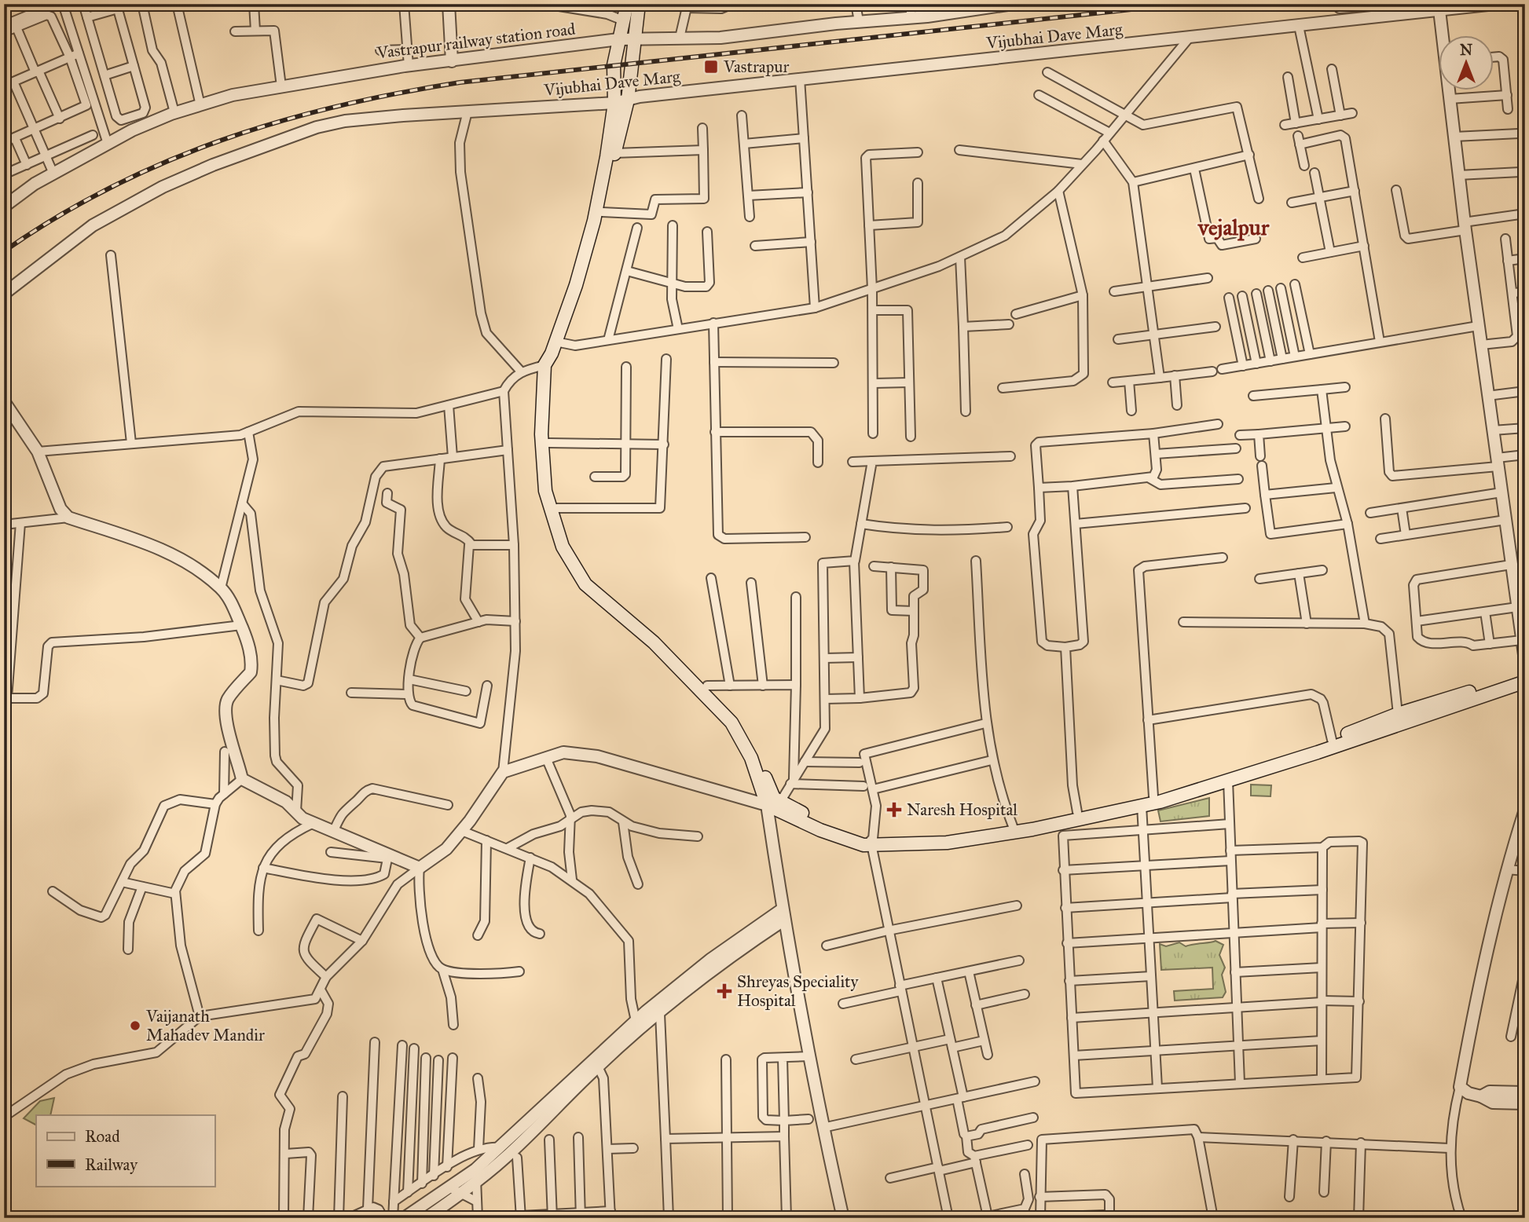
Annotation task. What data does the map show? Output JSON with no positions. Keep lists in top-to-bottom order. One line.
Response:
{"streets":{"street":["Vijubhai Dave Marg","Vastrapur railway station road"]},"districts":["vejalpur"],"places":{"transit":["Vastrapur"],"health":["Naresh Hospital","Shreyas Speciality Hospital"],"other":["Vaijanath Mahadev Mandir"]},"legend":["Road","Railway"],"north":"top"}
